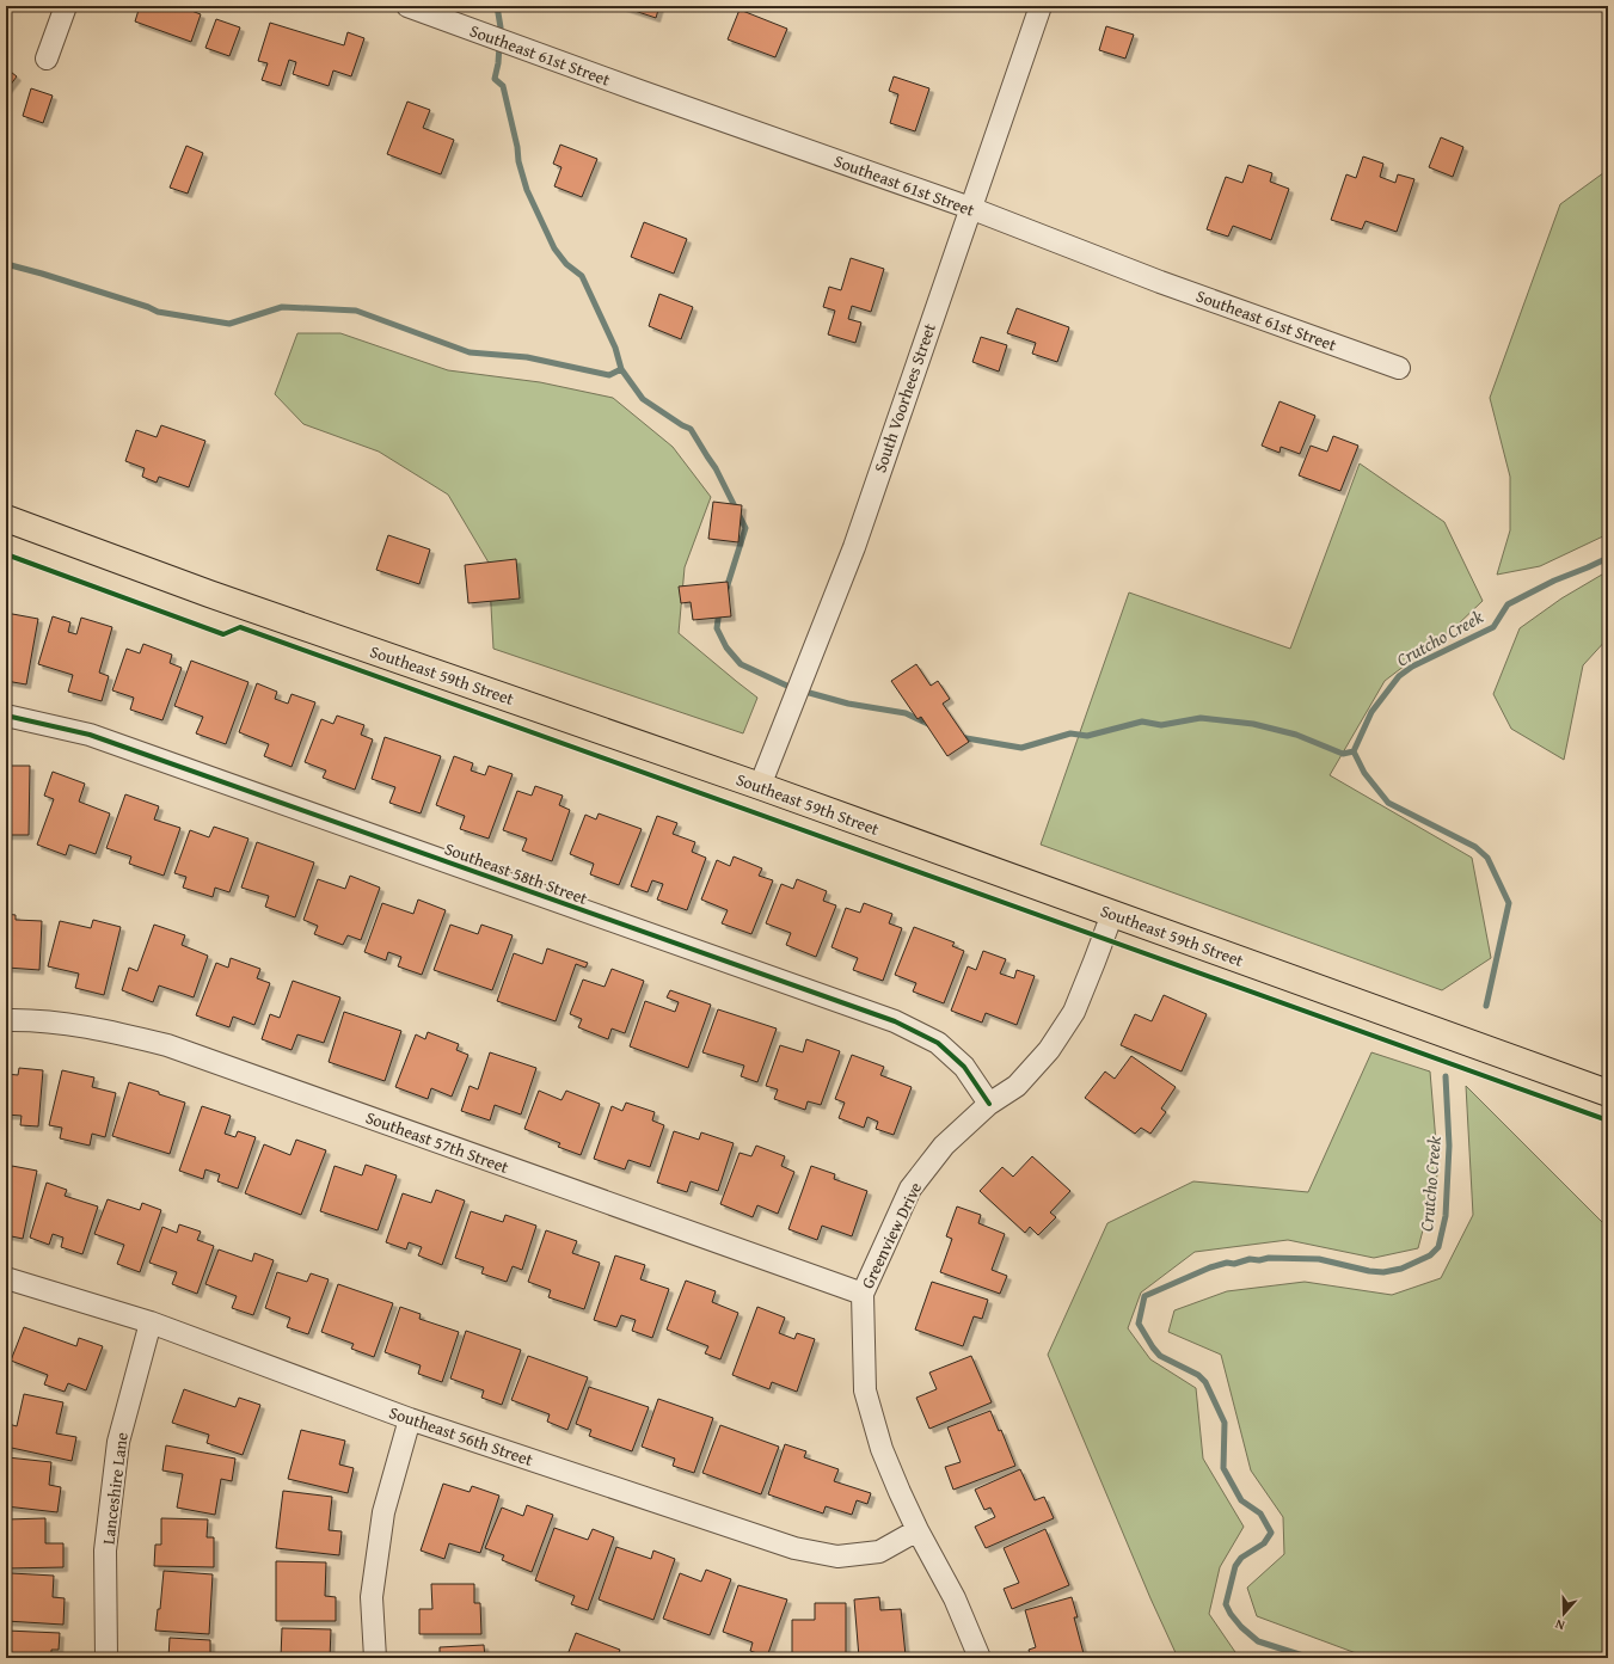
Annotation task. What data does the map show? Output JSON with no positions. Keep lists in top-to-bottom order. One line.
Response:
{"streets":{"main road":["Southeast 59th Street"],"street":["Southeast 61st Street","South Voorhees Street","Southeast 58th Street","Southeast 57th Street","Greenview Drive","Southeast 56th Street","Lanceshire Lane"]},"crossings":[["Southeast 61st Street","South Voorhees Street"],["South Voorhees Street","Southeast 59th Street"],["Southeast 59th Street","Greenview Drive"],["Southeast 58th Street","Greenview Drive"],["Southeast 57th Street","Greenview Drive"],["Greenview Drive","Southeast 56th Street"],["Southeast 56th Street","Lanceshire Lane"]],"water":["Crutcho Creek"],"north":"bottom"}
